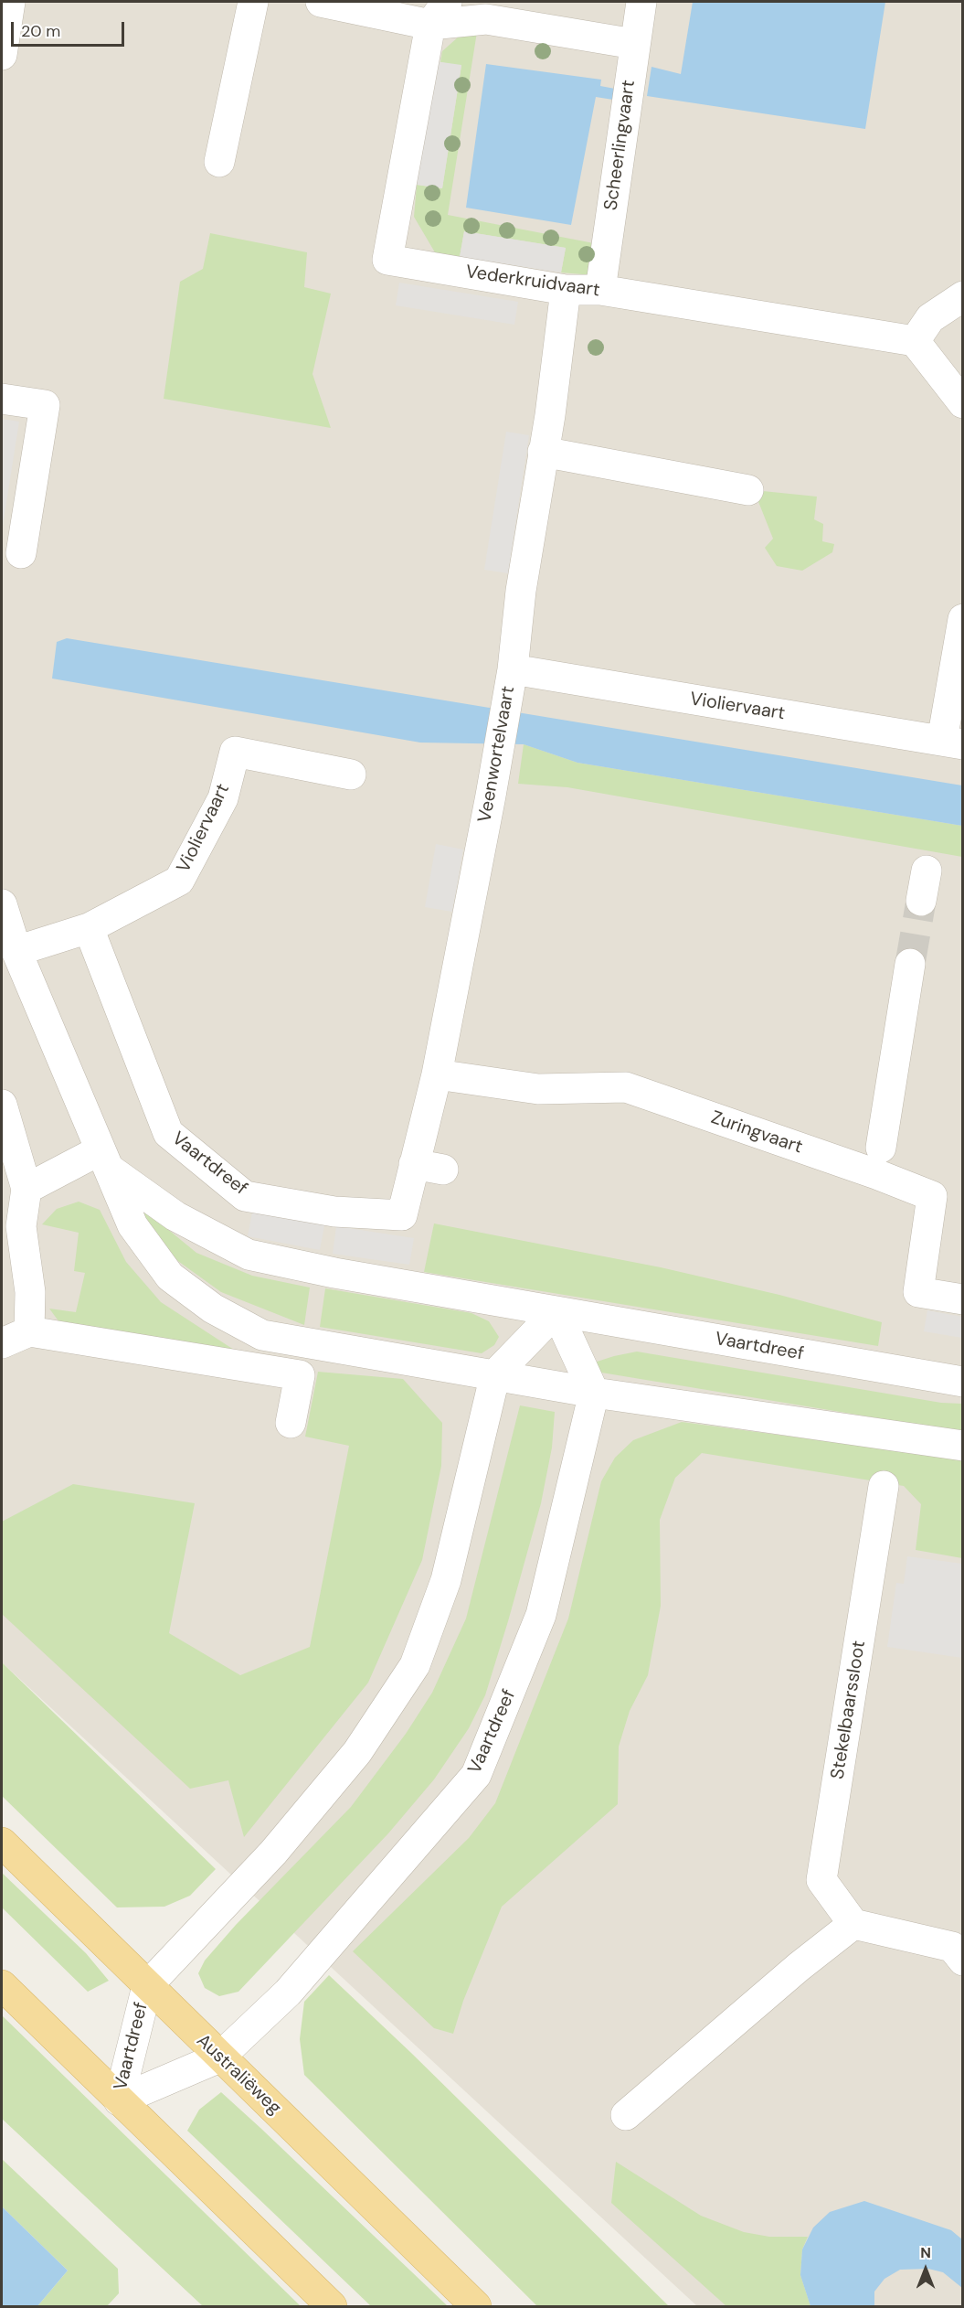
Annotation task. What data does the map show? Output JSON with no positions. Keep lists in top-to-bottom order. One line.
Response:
{"streets":{"main road":["Australiëweg"],"street":["Scheerlingvaart","Vederkruidvaart","Violiervaart","Veenwortelvaart","Zuringvaart","Vaartdreef","Stekelbaarssloot"]},"crossings":[["Scheerlingvaart","Vederkruidvaart"],["Vederkruidvaart","Veenwortelvaart"],["Violiervaart","Veenwortelvaart"],["Violiervaart","Vaartdreef"],["Veenwortelvaart","Zuringvaart"],["Veenwortelvaart","Vaartdreef"],["Vaartdreef","Australiëweg"]],"scale_bar":"20 m","north":"top"}
